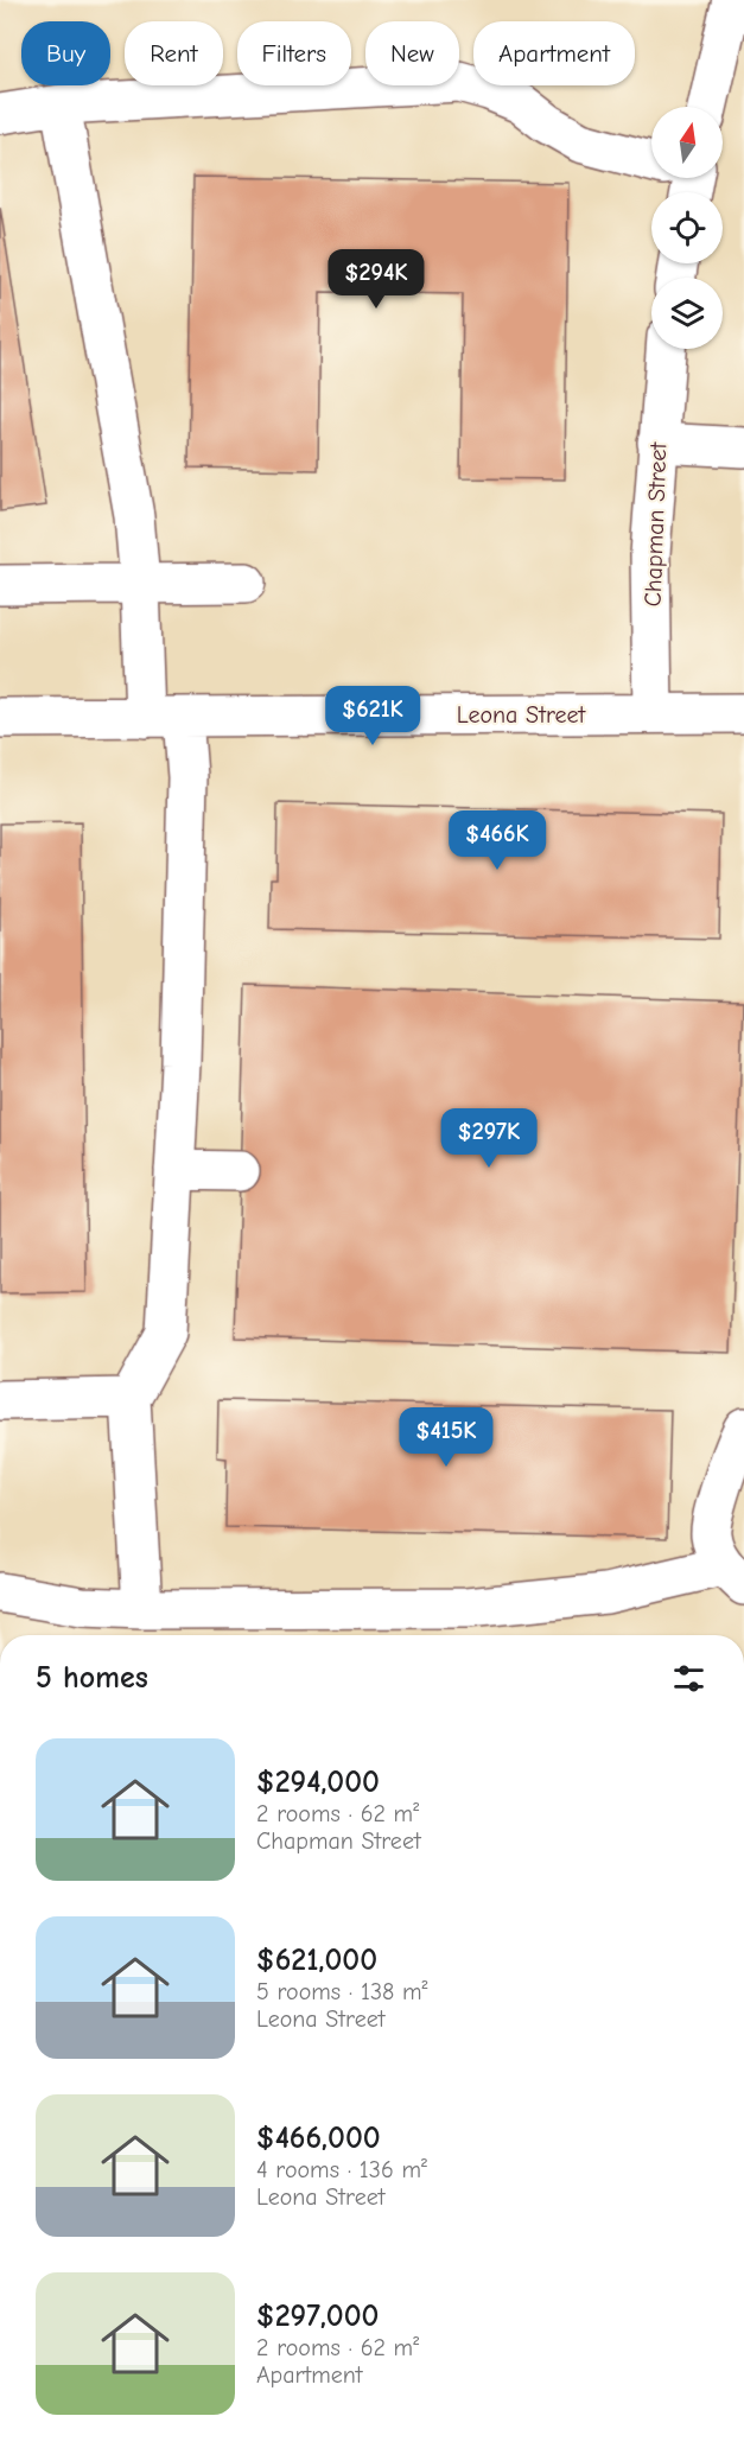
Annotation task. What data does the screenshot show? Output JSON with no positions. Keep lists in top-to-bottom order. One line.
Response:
{"streets":{"street":["Chapman Street","Leona Street"]},"crossings":[["Chapman Street","Leona Street"]],"north":"top","page":{"chip":["Buy","Rent","Filters","New","Apartment"],"price":["$294K","$621K","$466K","$297K","$415K"],"heading":"5 homes","list":[{"name":"$294,000","note":"2 rooms · 62 m² · Chapman Street"},{"name":"$621,000","note":"5 rooms · 138 m² · Leona Street"},{"name":"$466,000","note":"4 rooms · 136 m² · Leona Street"},{"name":"$297,000","note":"2 rooms · 62 m² · Apartment"}]}}
